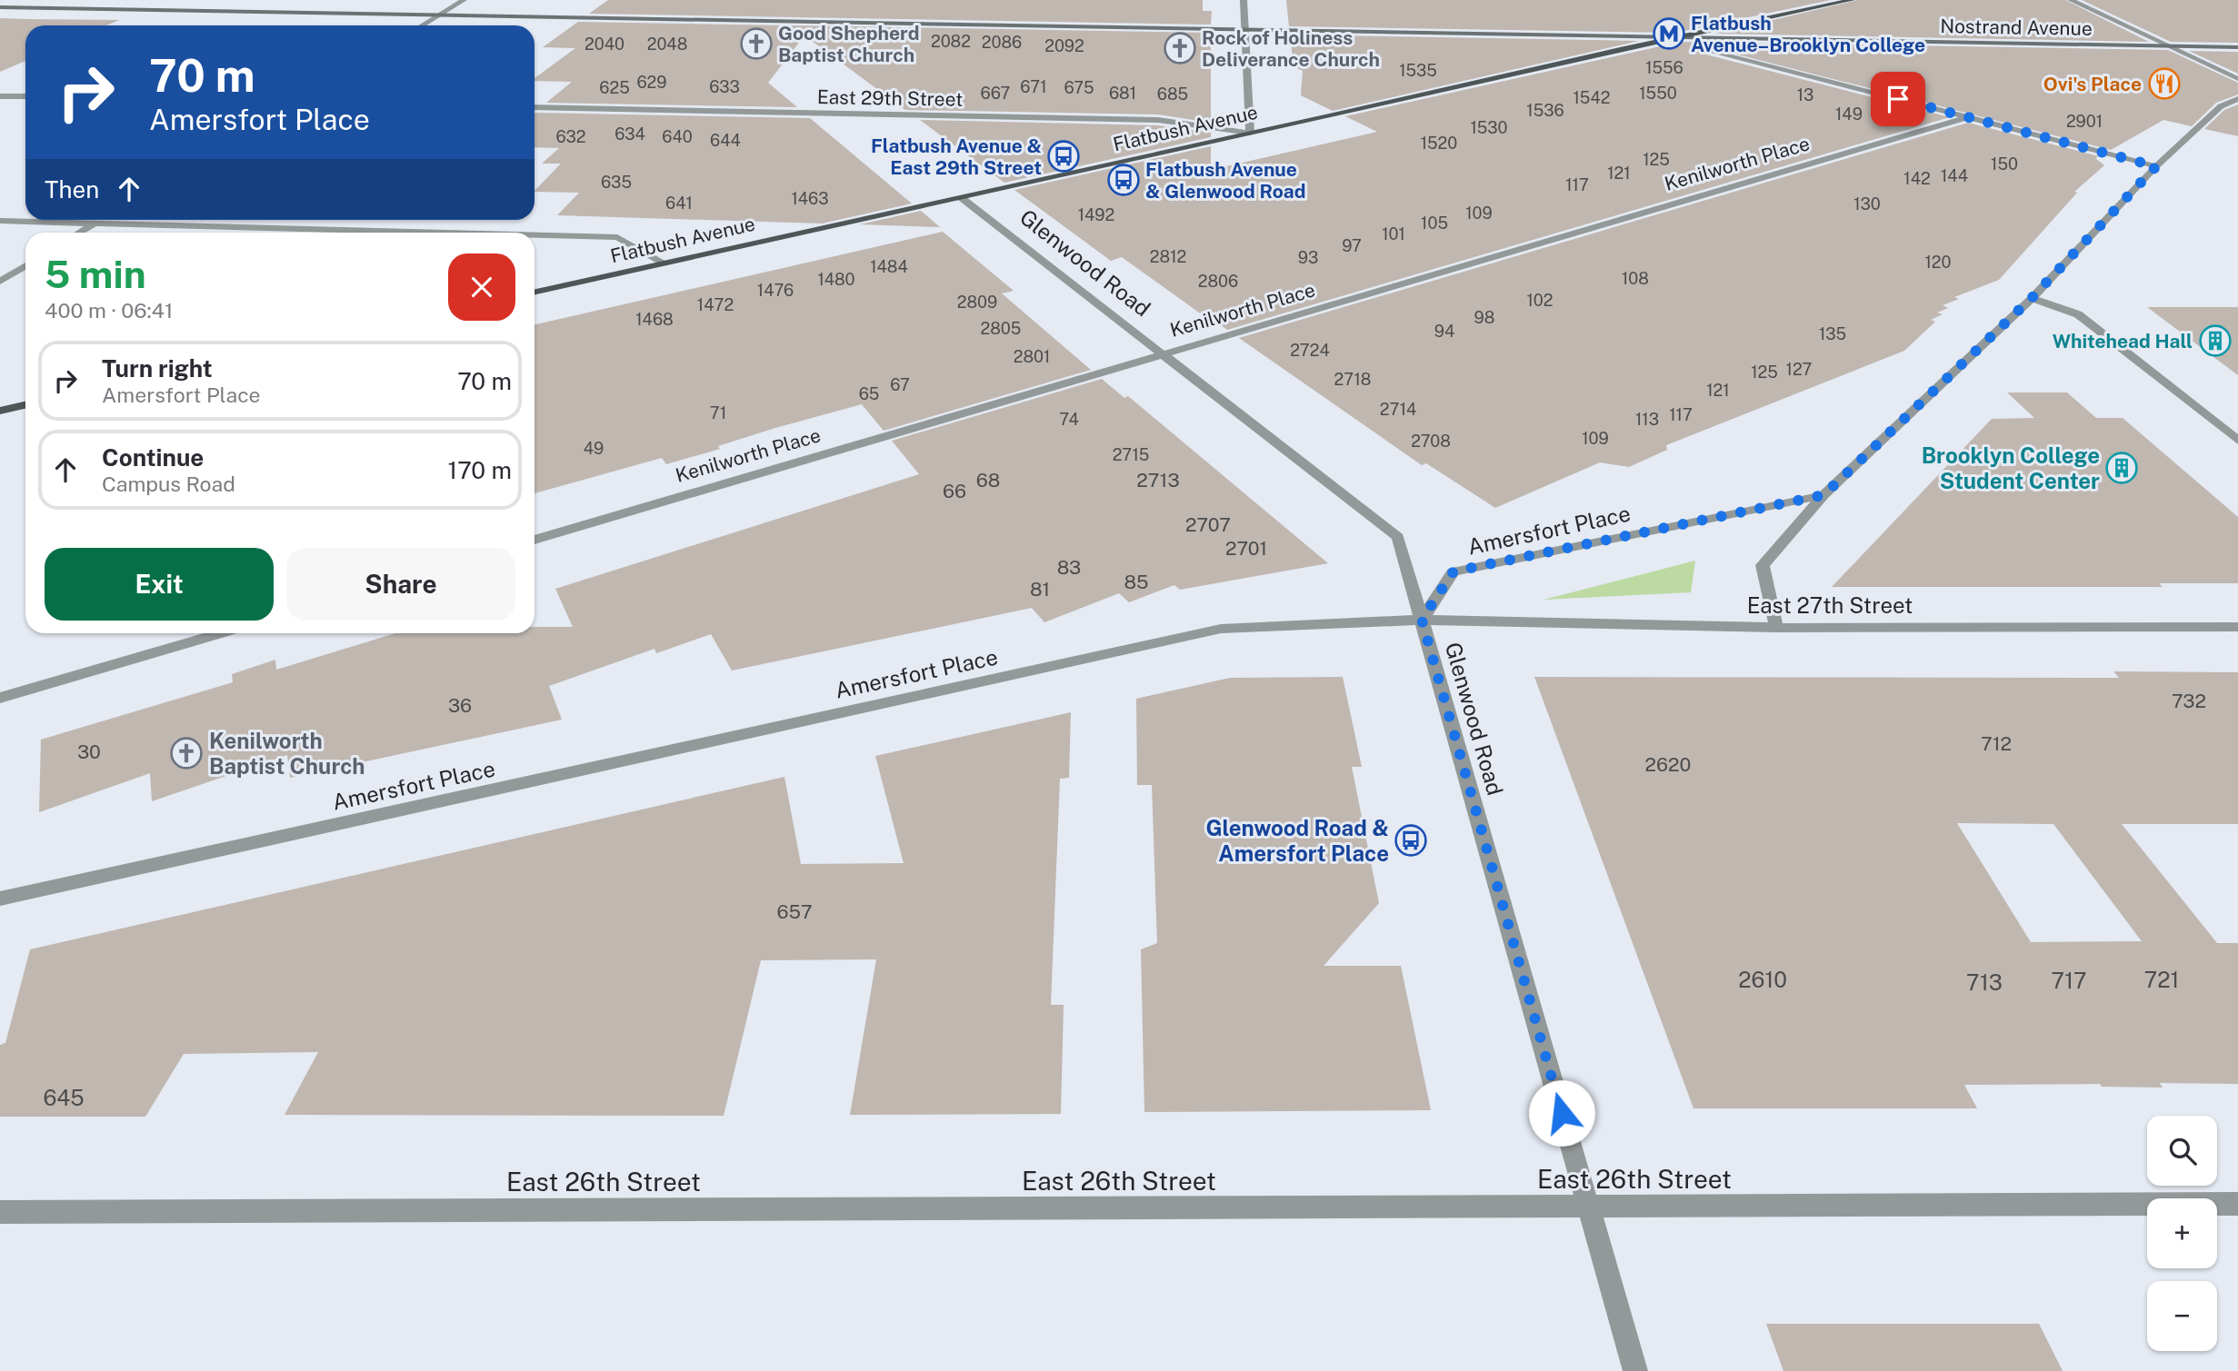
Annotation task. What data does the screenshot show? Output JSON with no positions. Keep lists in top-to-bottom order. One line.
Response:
{"streets":{"main road":["Nostrand Avenue","Flatbush Avenue"],"street":["East 29th Street","Kenilworth Place","Glenwood Road","Amersfort Place","East 27th Street","East 26th Street"]},"crossings":[["Nostrand Avenue","Flatbush Avenue"],["East 29th Street","Flatbush Avenue"],["Flatbush Avenue","Glenwood Road"],["Kenilworth Place","Glenwood Road"],["Glenwood Road","Amersfort Place"],["Glenwood Road","East 27th Street"],["Glenwood Road","East 26th Street"],["Amersfort Place","East 27th Street"]],"places":{"metro station":["Flatbush Avenue–Brooklyn College"],"church":["Good Shepherd Baptist Church","Rock of Holiness Deliverance Church","Kenilworth Baptist Church"],"restaurant":["Ovi's Place"],"bus stop":["Flatbush Avenue & East 29th Street","Flatbush Avenue & Glenwood Road","Glenwood Road & Amersfort Place"],"building":["Whitehead Hall","Brooklyn College Student Center"]},"house_numbers":["2082","2086","2040","2048","2092","1556","1535","629","633","671","625","675","667","681","1550","685","13","1542","1536","149","2901","1530","634","632","640","644","1520","125","150","121","144","142","635","117","1463","641","130","109","1492","105","101","97","2812","93","120","1484","108","1480","2806","1476","102","2809","1472","98","1468","2805","94","135","2724","2801","127","125","2718","67","121","65","2714","71","117","74","113","109","2708","49","2715","68","2713","66","2707","2701","83","85","81","732","36","712","30","2620","657","2610","721","717","713","645"],"page":{"turn":["70 m","Amersfort Place"],"then":"Then","heading":["5 min","400 m · 06:41"],"list":[{"name":"Turn right","note":"Amersfort Place","value":"70 m"},{"name":"Continue","note":"Campus Road","value":"170 m"}],"buttons":["Exit","Share"],"map_buttons":["+","−"]}}
